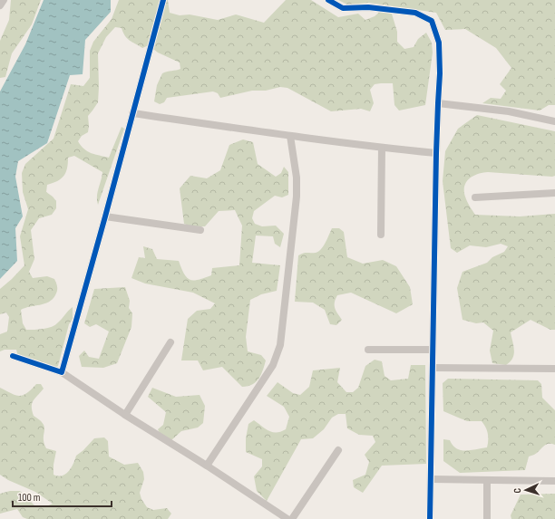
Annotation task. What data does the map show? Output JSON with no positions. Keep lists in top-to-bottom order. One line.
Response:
{"scale_bar":"100 m","north":"left"}
